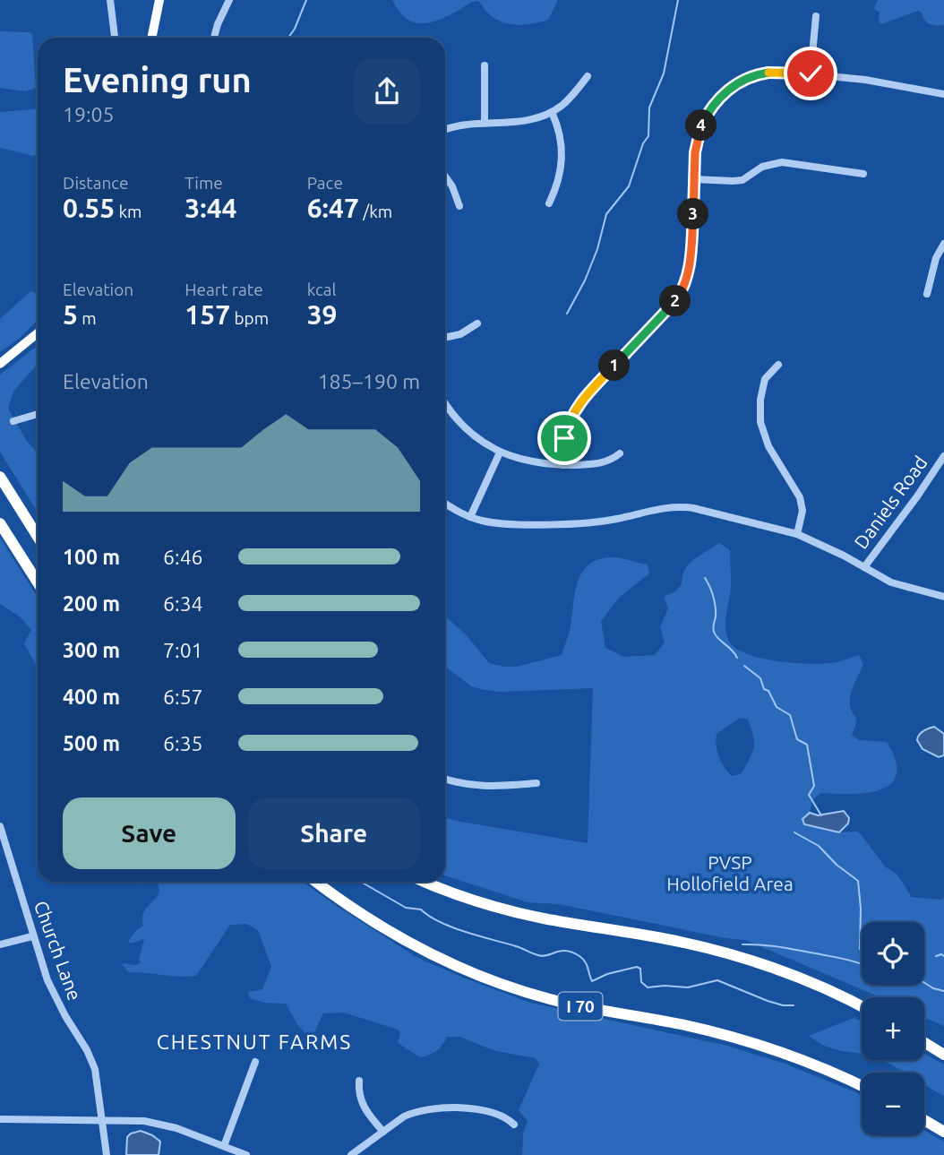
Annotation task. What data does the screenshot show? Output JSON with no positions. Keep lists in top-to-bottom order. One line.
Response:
{"streets":{"highway":["I 70"],"street":["Daniels Road","Church Lane"]},"districts":["CHESTNUT FARMS"],"parks":["PVSP Hollofield Area"],"page":{"heading":["Evening run","19:05"],"pins":["4","3","2","1"],"stats":[["Distance","0.55 km"],["Time","3:44"],["Pace","6:47 /km"],["Elevation","5 m"],["Heart rate","157 bpm"],["kcal","39"]],"chart":["Elevation","185–190 m"],"list":[{"name":"100 m","note":"6:46"},{"name":"200 m","note":"6:34"},{"name":"300 m","note":"7:01"},{"name":"400 m","note":"6:57"},{"name":"500 m","note":"6:35"}],"buttons":["Save","Share"],"map_buttons":["+","−"]}}
